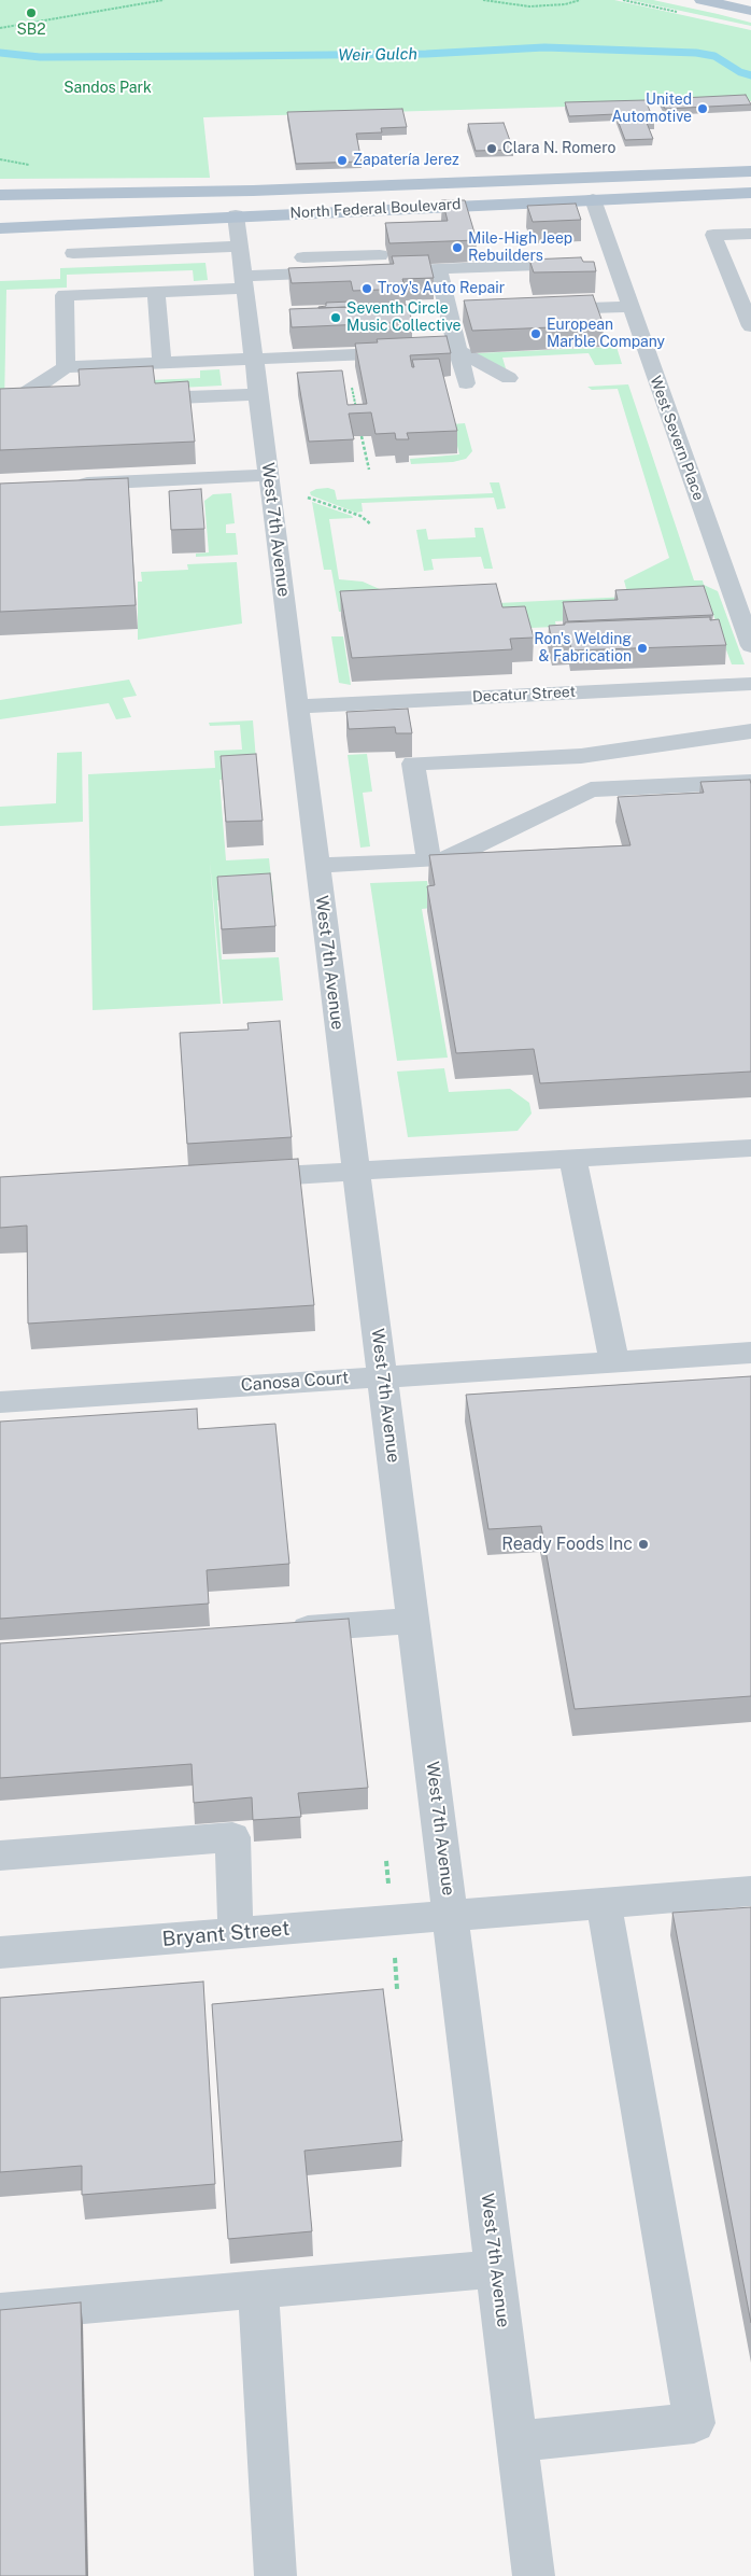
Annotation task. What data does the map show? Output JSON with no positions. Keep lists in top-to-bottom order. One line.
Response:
{"streets":{"main road":["North Federal Boulevard"],"street":["West Severn Place","West 7th Avenue","Decatur Street","Canosa Court","Bryant Street"]},"crossings":[["North Federal Boulevard","West Severn Place"],["North Federal Boulevard","West 7th Avenue"],["West 7th Avenue","Decatur Street"],["West 7th Avenue","Canosa Court"],["West 7th Avenue","Bryant Street"]],"water":["Weir Gulch"],"parks":["Sandos Park"],"places":["SB2","United Automotive","Clara N. Romero","Zapatería Jerez","Mile-High Jeep Rebuilders","Troy's Auto Repair","Seventh Circle Music Collective","European Marble Company","Ron's Welding & Fabrication","Ready Foods Inc"]}
